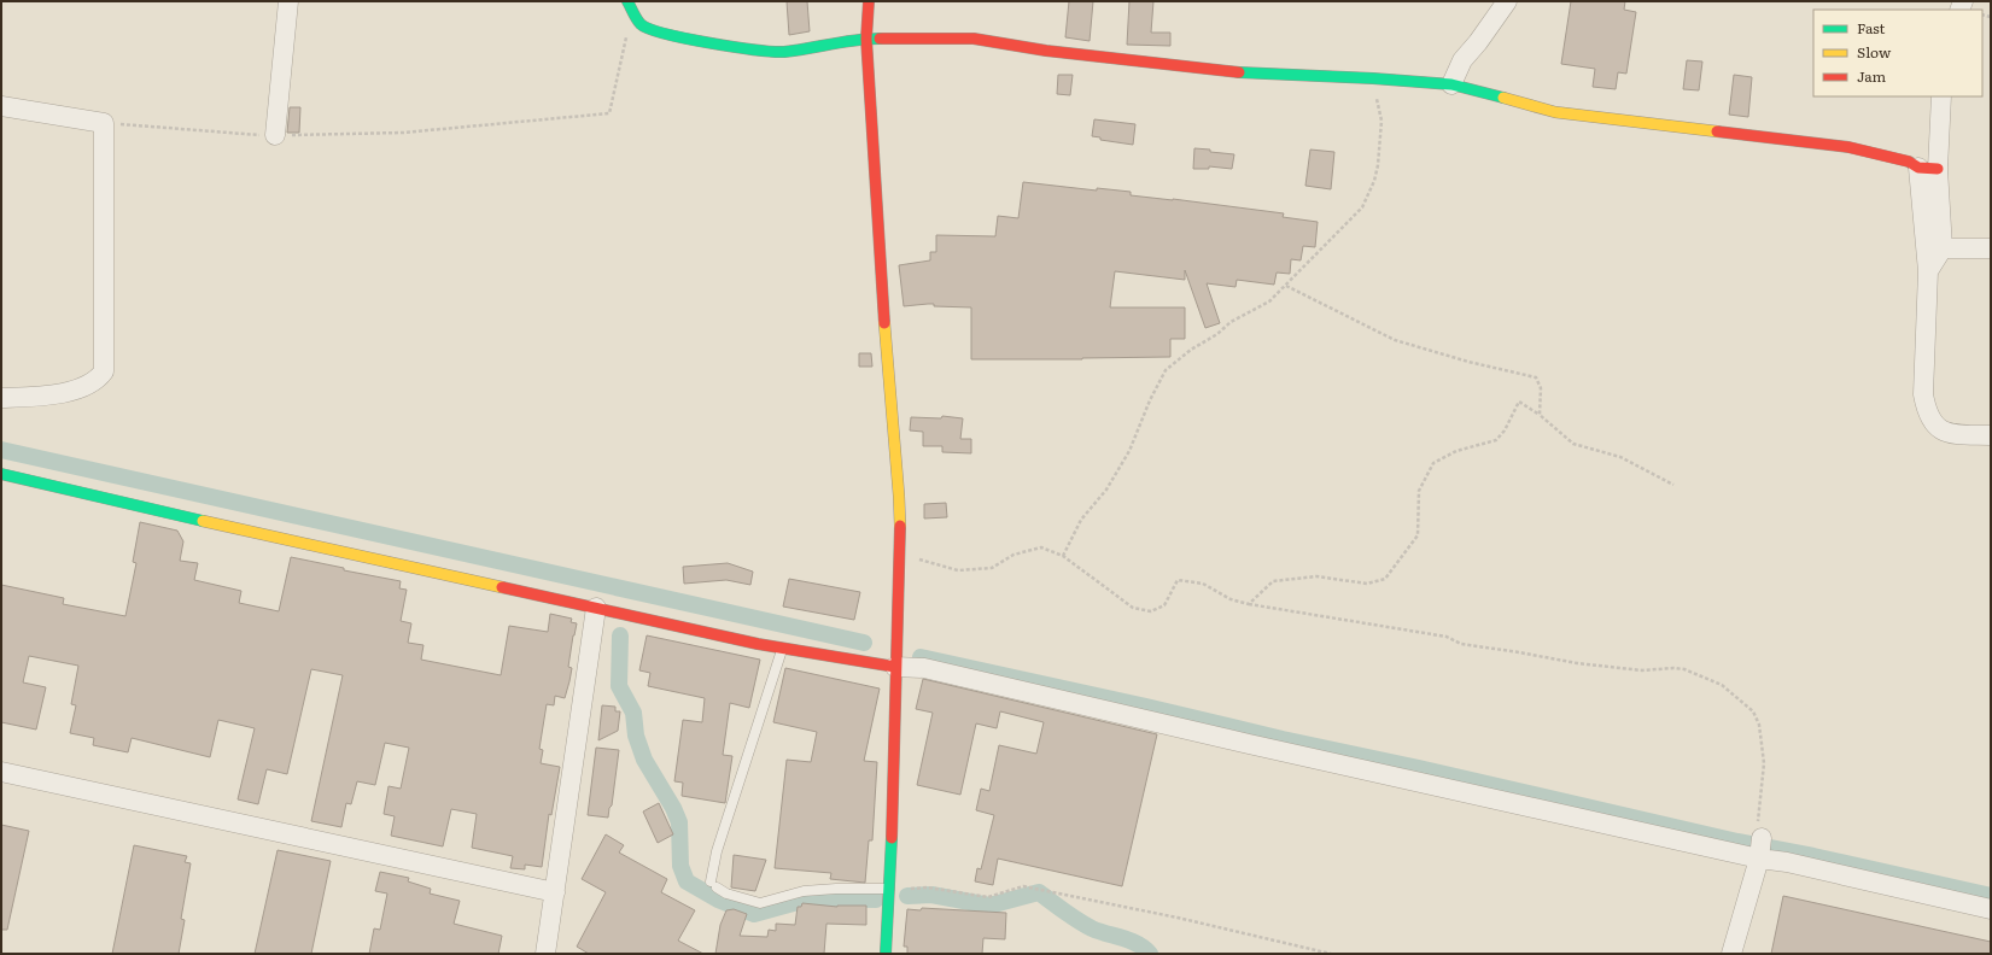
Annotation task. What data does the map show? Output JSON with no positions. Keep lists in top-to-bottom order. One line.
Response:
{"legend":["Fast","Slow","Jam"]}
